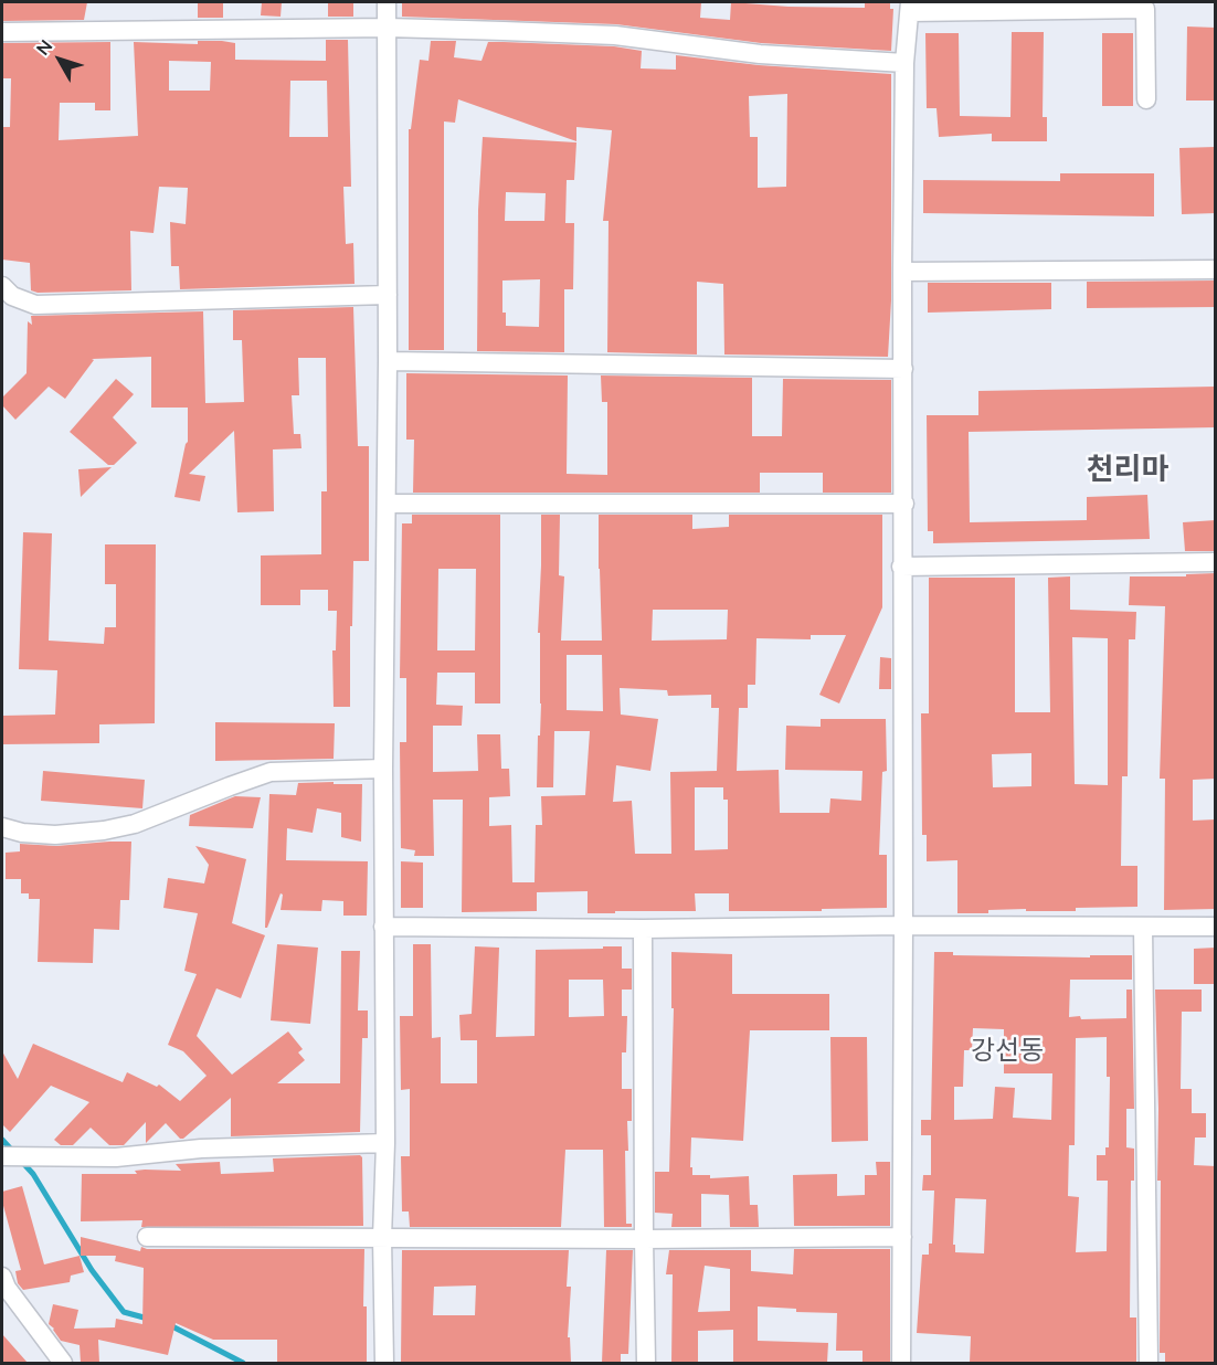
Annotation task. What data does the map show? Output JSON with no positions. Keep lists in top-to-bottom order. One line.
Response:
{"districts":["천리마","강선동"],"north":"top left"}
